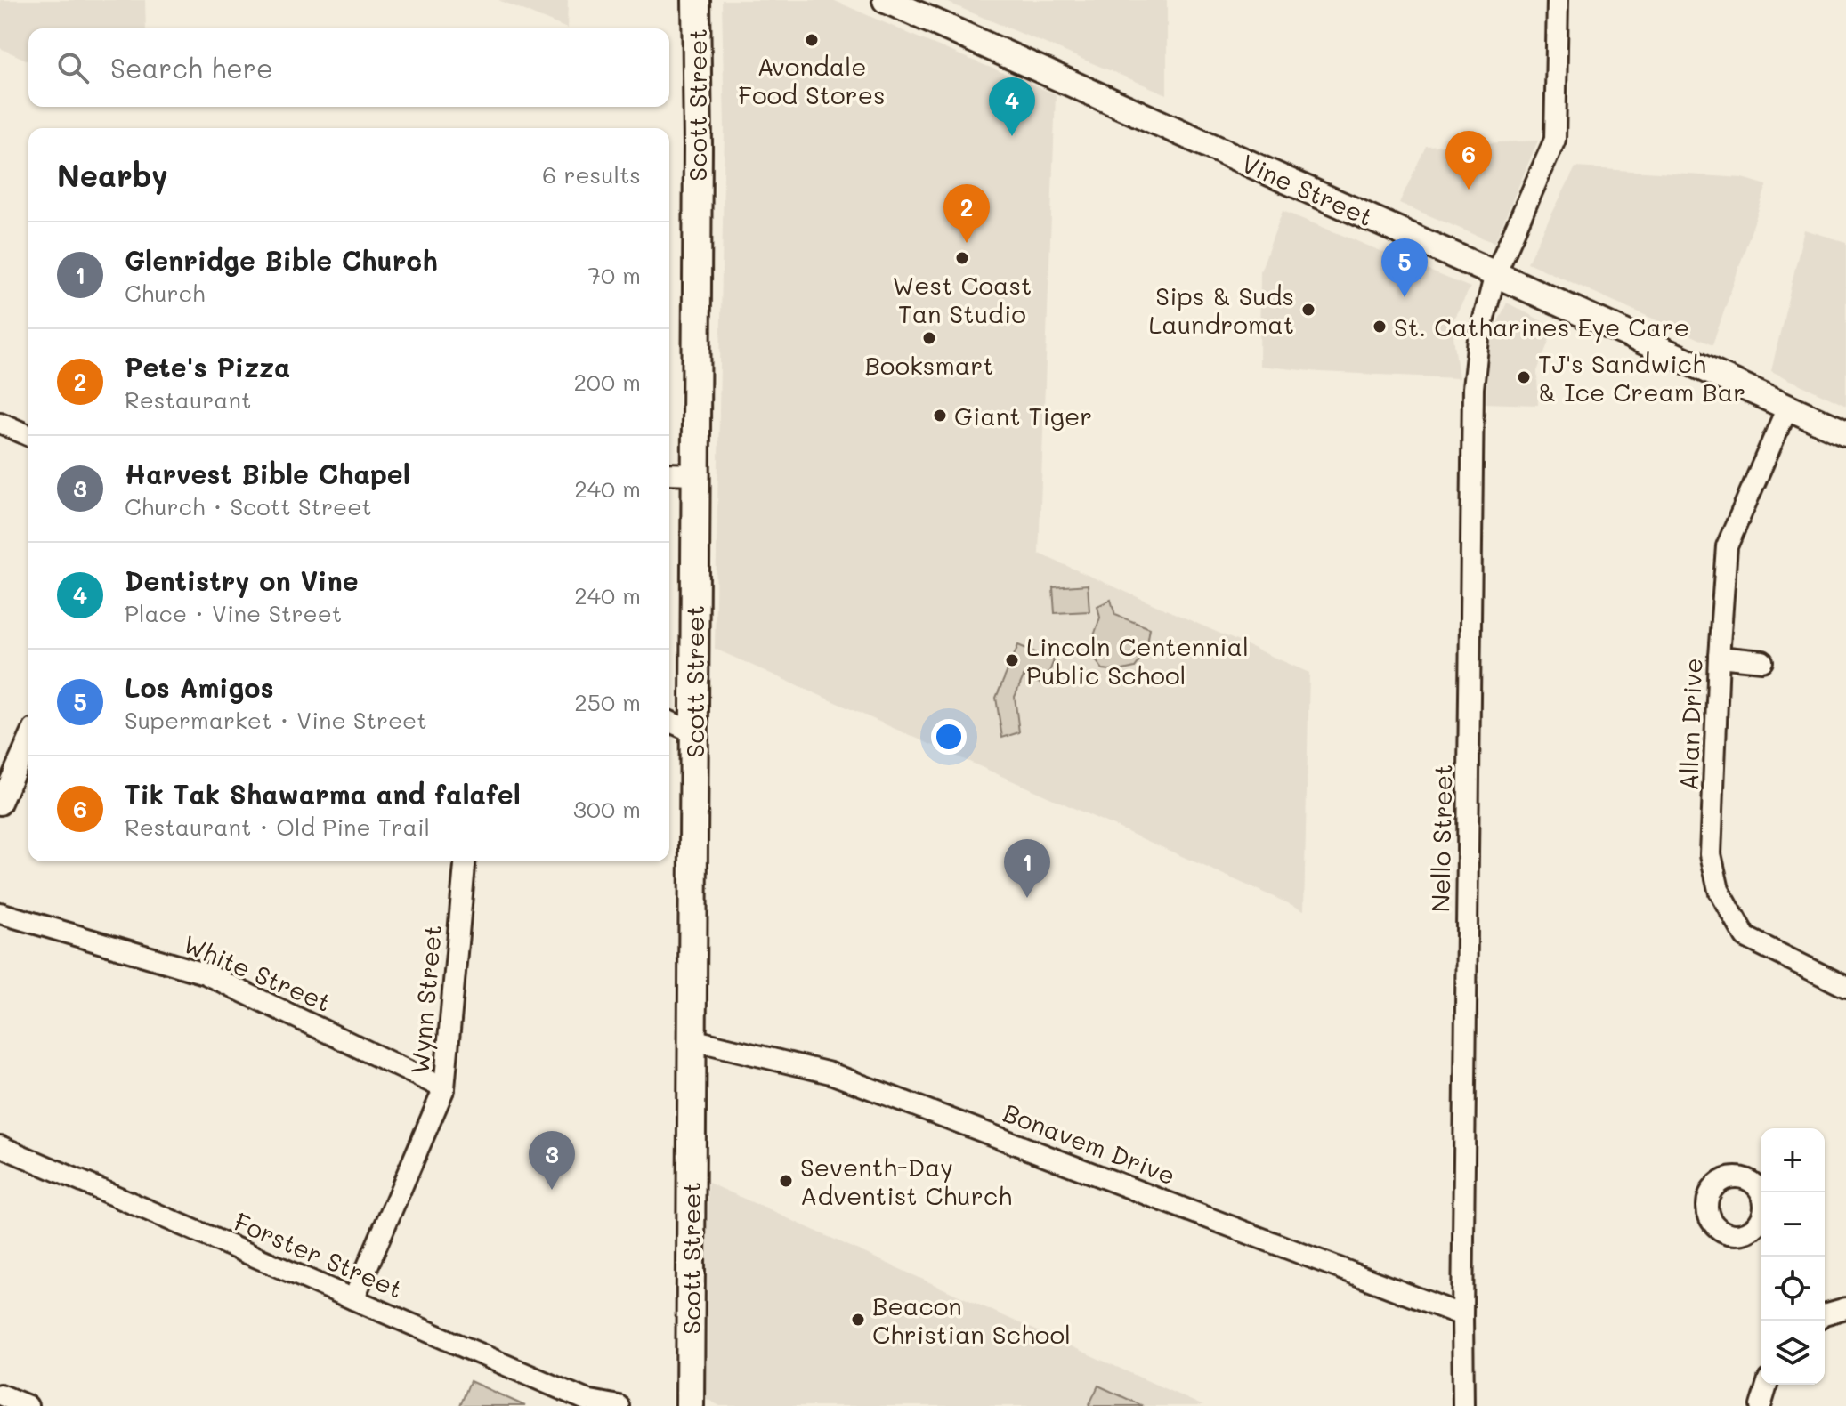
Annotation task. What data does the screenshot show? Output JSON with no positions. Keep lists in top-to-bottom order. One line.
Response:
{"streets":{"main road":["Scott Street"],"street":["Vine Street","Allan Drive","Nello Street","White Street","Wynn Street","Bonavem Drive","Forster Street"]},"crossings":[["Scott Street","Bonavem Drive"],["Vine Street","Allan Drive"],["Vine Street","Nello Street"],["Nello Street","Bonavem Drive"],["White Street","Wynn Street"],["Wynn Street","Forster Street"]],"places":["Avondale Food Stores","West Coast Tan Studio","Sips & Suds Laundromat","St. Catharines Eye Care","Booksmart","TJ's Sandwich & Ice Cream Bar","Giant Tiger","Lincoln Centennial Public School","Seventh-Day Adventist Church","Beacon Christian School"],"page":{"search":"Search here","pins":["4","6","2","5","1","3"],"heading":["Nearby","6 results"],"list":[{"mark":"1","name":"Glenridge Bible Church","note":"Church","value":"70 m"},{"mark":"2","name":"Pete's Pizza","note":"Restaurant","value":"200 m"},{"mark":"3","name":"Harvest Bible Chapel","note":"Church · Scott Street","value":"240 m"},{"mark":"4","name":"Dentistry on Vine","note":"Place · Vine Street","value":"240 m"},{"mark":"5","name":"Los Amigos","note":"Supermarket · Vine Street","value":"250 m"},{"mark":"6","name":"Tik Tak Shawarma and falafel","note":"Restaurant · Old Pine Trail","value":"300 m"}],"map_buttons":["+","−"]}}
